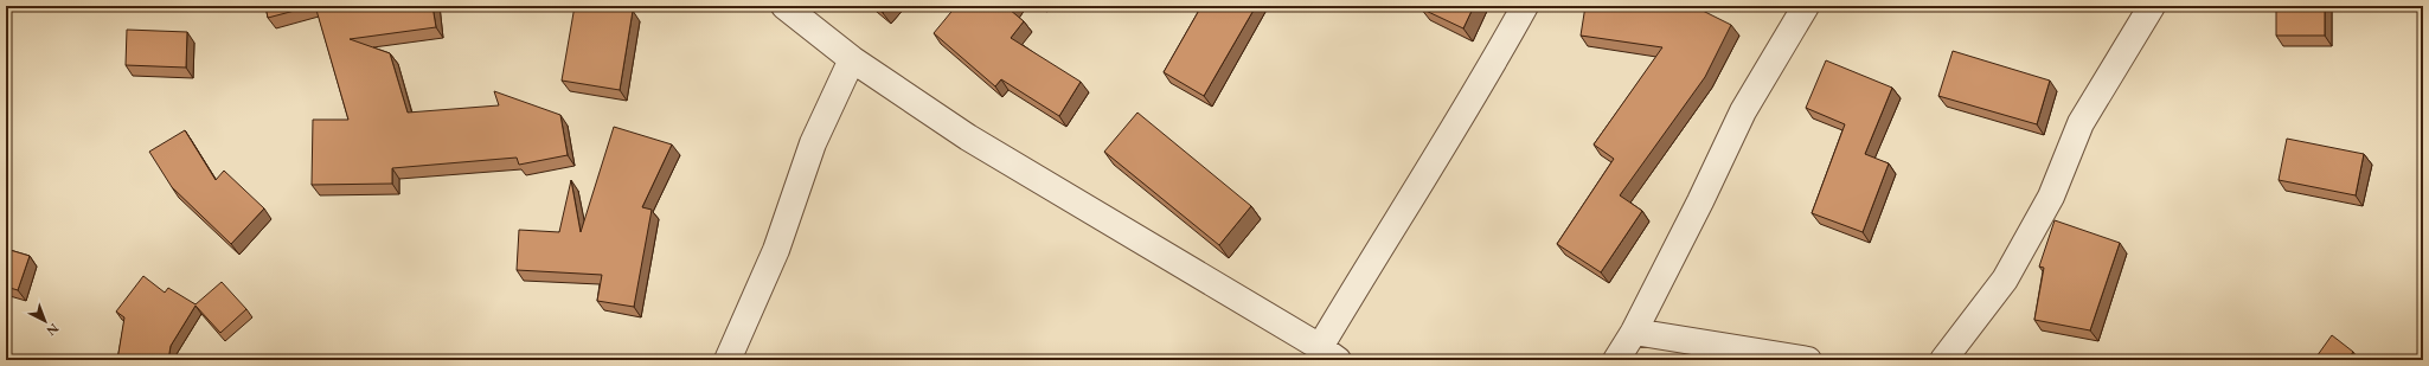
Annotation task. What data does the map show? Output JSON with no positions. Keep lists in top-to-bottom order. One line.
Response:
{"north":"bottom right"}
